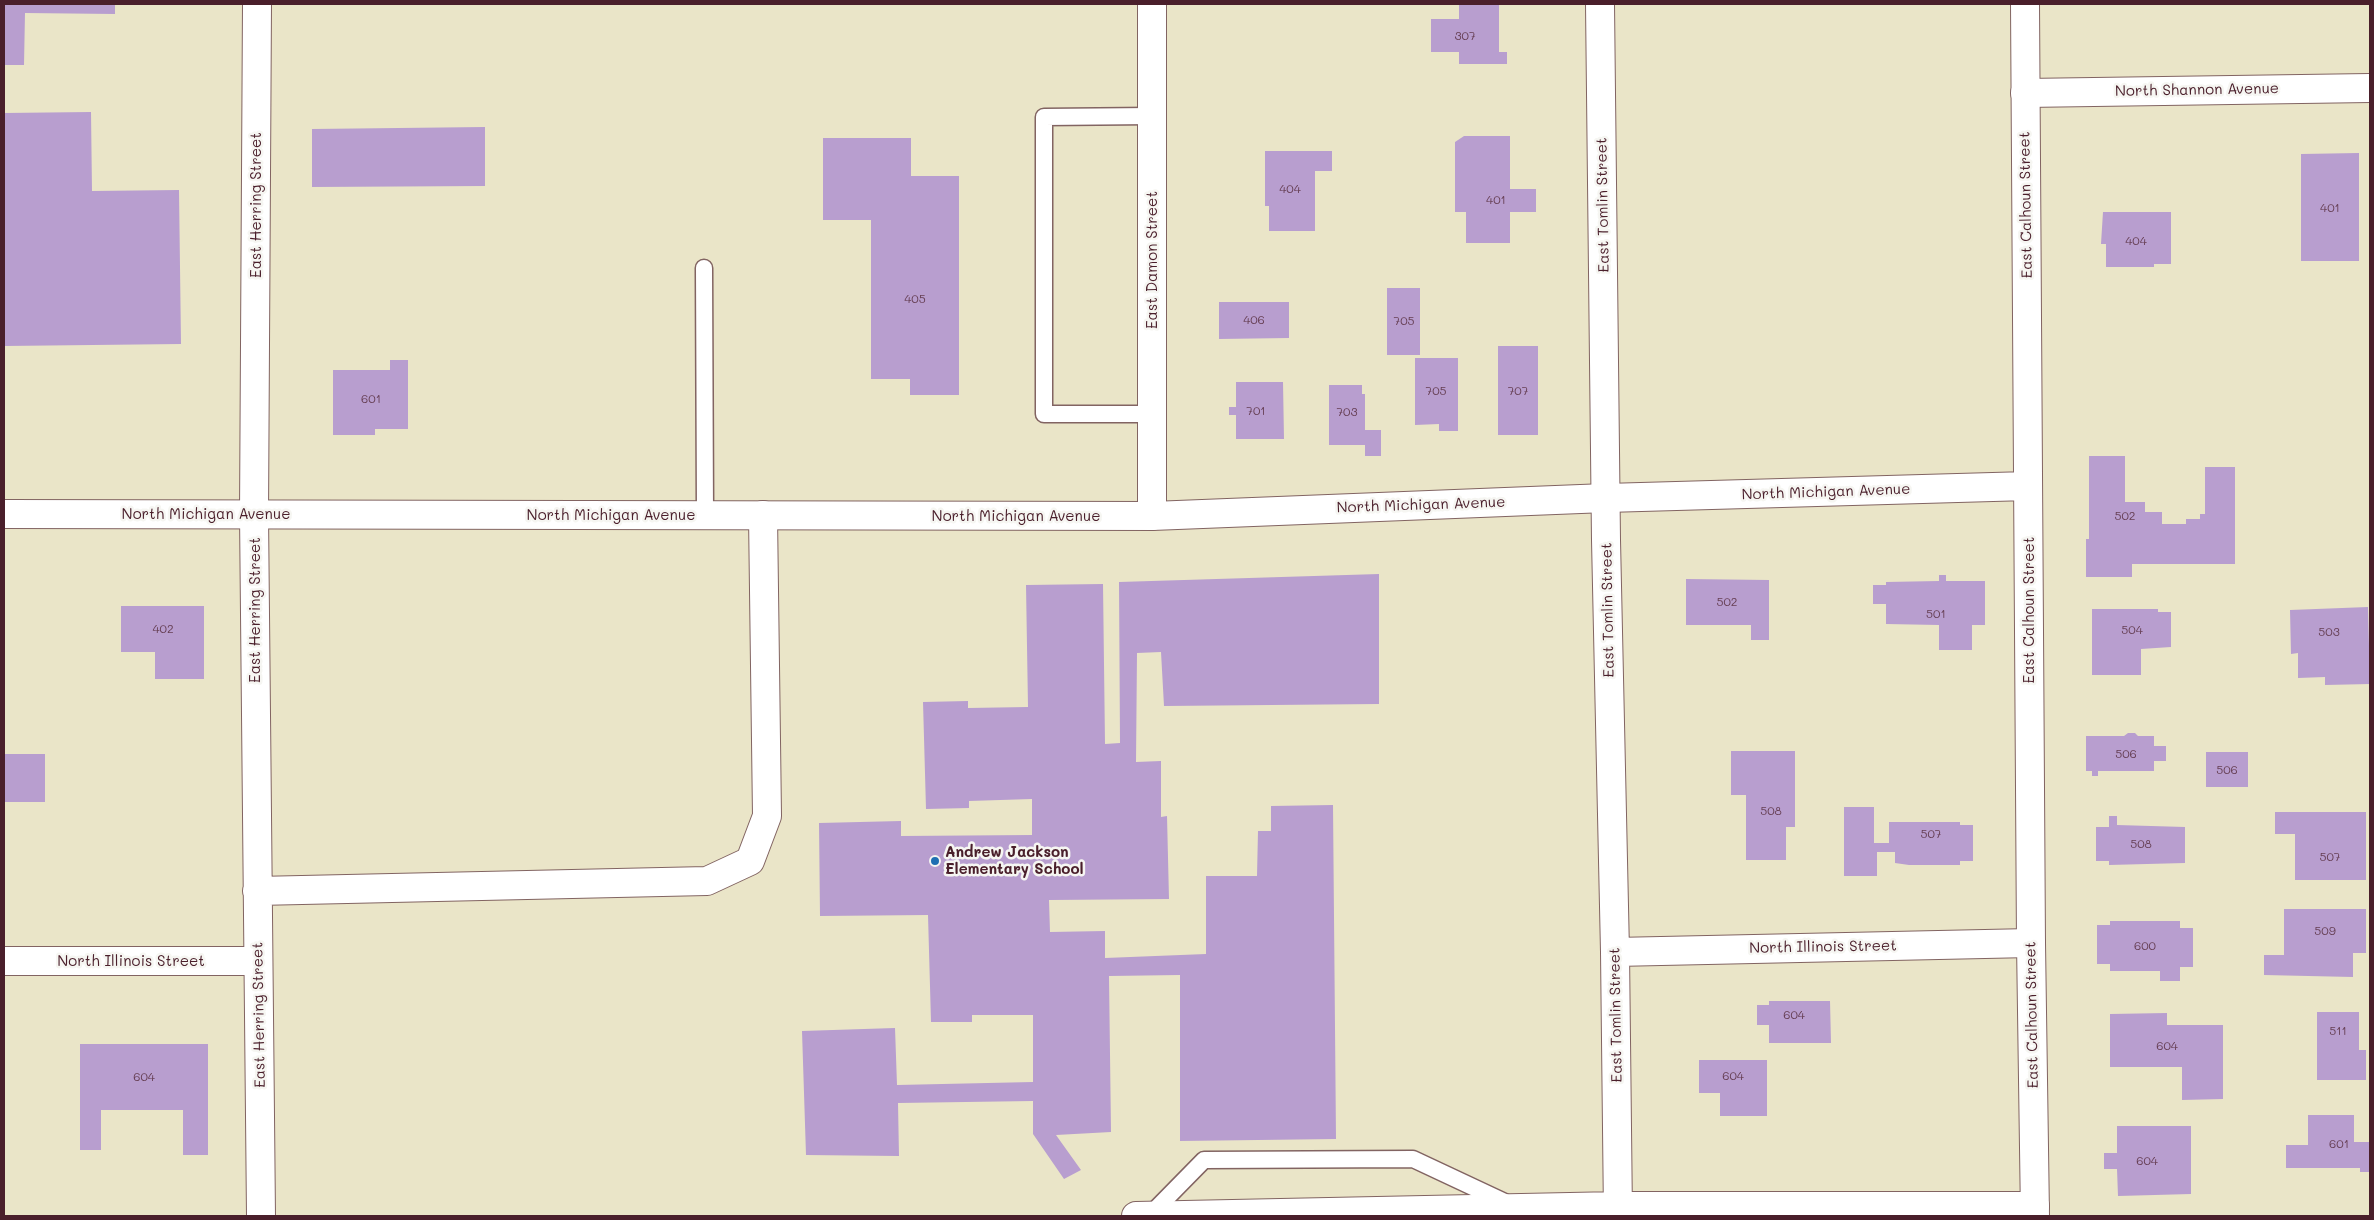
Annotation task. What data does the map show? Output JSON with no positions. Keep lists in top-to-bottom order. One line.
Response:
{"streets":{"street":["North Shannon Avenue","East Herring Street","East Tomlin Street","East Calhoun Street","East Damon Street","North Michigan Avenue","North Illinois Street"]},"crossings":[["North Shannon Avenue","East Calhoun Street"],["East Herring Street","North Michigan Avenue"],["East Herring Street","North Illinois Street"],["East Tomlin Street","North Michigan Avenue"],["East Tomlin Street","North Illinois Street"],["East Calhoun Street","North Michigan Avenue"],["East Calhoun Street","North Illinois Street"],["East Damon Street","North Michigan Avenue"]],"places":["Andrew Jackson Elementary School"],"house_numbers":["307","404","401","401","404","405","406","705","705","707","601","701","703","502","502","501","402","504","503","506","506","508","507","508","507","509","600","604","511","604","604","604","601","604"]}
